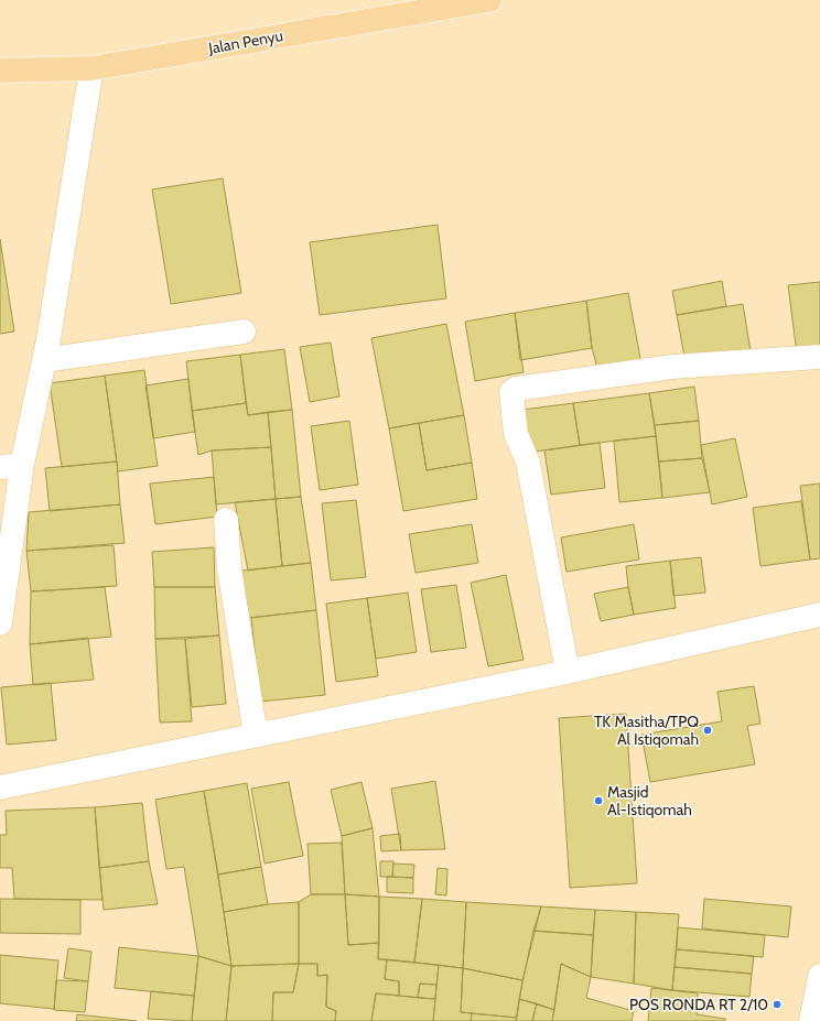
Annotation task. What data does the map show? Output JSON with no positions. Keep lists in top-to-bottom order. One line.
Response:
{"streets":{"highway":["Jalan Penyu"]},"places":["TK Masitha/TPQ Al Istiqomah","Masjid Al-Istiqomah","POS RONDA RT 2/10"]}
